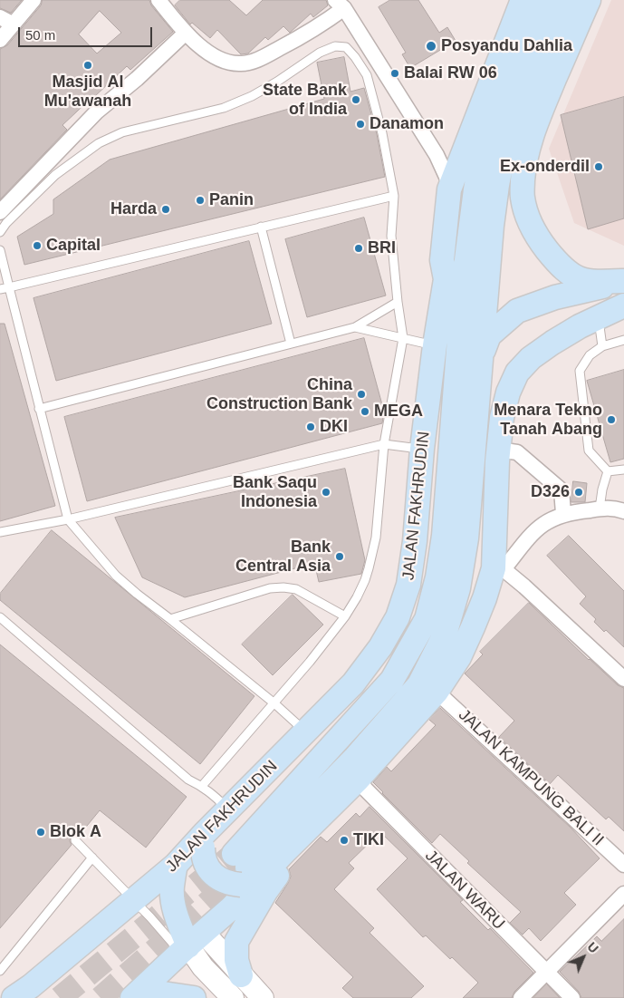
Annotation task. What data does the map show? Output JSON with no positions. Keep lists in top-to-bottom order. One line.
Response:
{"streets":{"main road":["JALAN FAKHRUDIN"],"street":["JALAN KAMPUNG BALI II","JALAN WARU"]},"crossings":[["JALAN FAKHRUDIN","JALAN KAMPUNG BALI II"],["JALAN FAKHRUDIN","JALAN WARU"]],"places":["Posyandu Dahlia","Masjid Al Mu'awanah","Balai RW 06","State Bank of India","Danamon","Ex-onderdil","Panin","Harda","Capital","BRI","China Construction Bank","MEGA","Menara Tekno Tanah Abang","DKI","Bank Saqu Indonesia","D326","Bank Central Asia","Blok A","TIKI"],"scale_bar":"50 m","north":"top right"}
